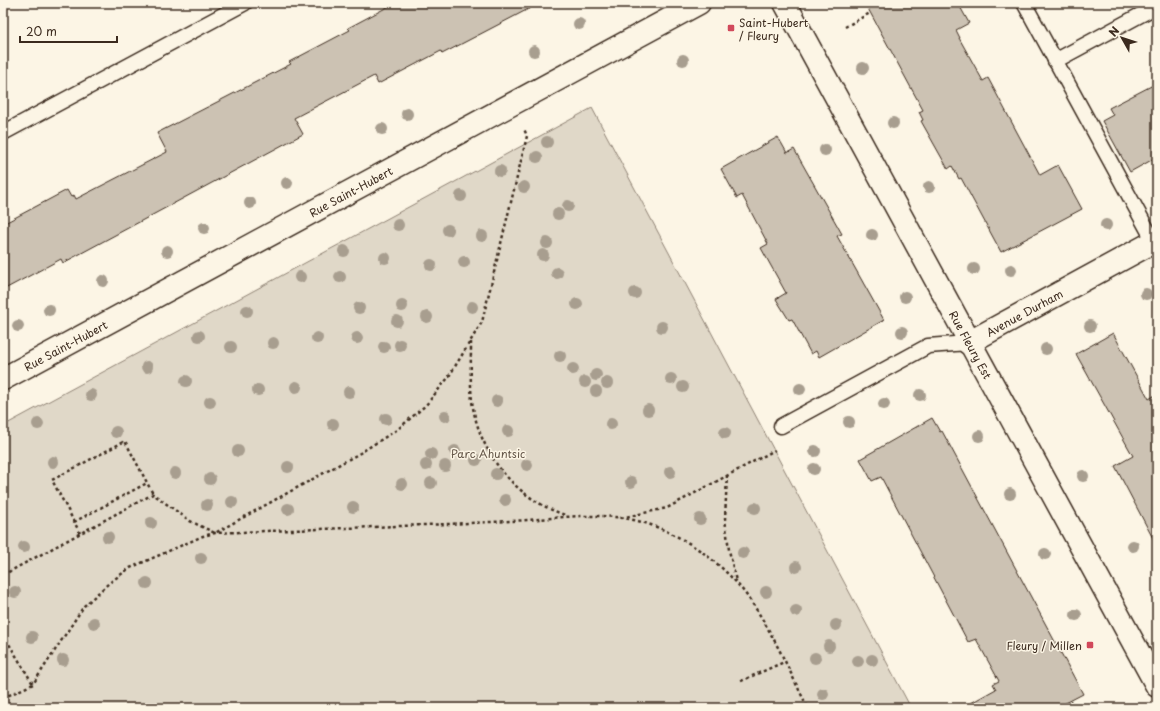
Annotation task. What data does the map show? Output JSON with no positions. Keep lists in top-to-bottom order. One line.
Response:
{"streets":{"street":["Rue Saint-Hubert","Avenue Durham","Rue Fleury Est"]},"crossings":[["Avenue Durham","Rue Fleury Est"]],"parks":["Parc Ahuntsic"],"places":{"transit":["Saint-Hubert / Fleury","Fleury / Millen"]},"scale_bar":"20 m","north":"top left"}
